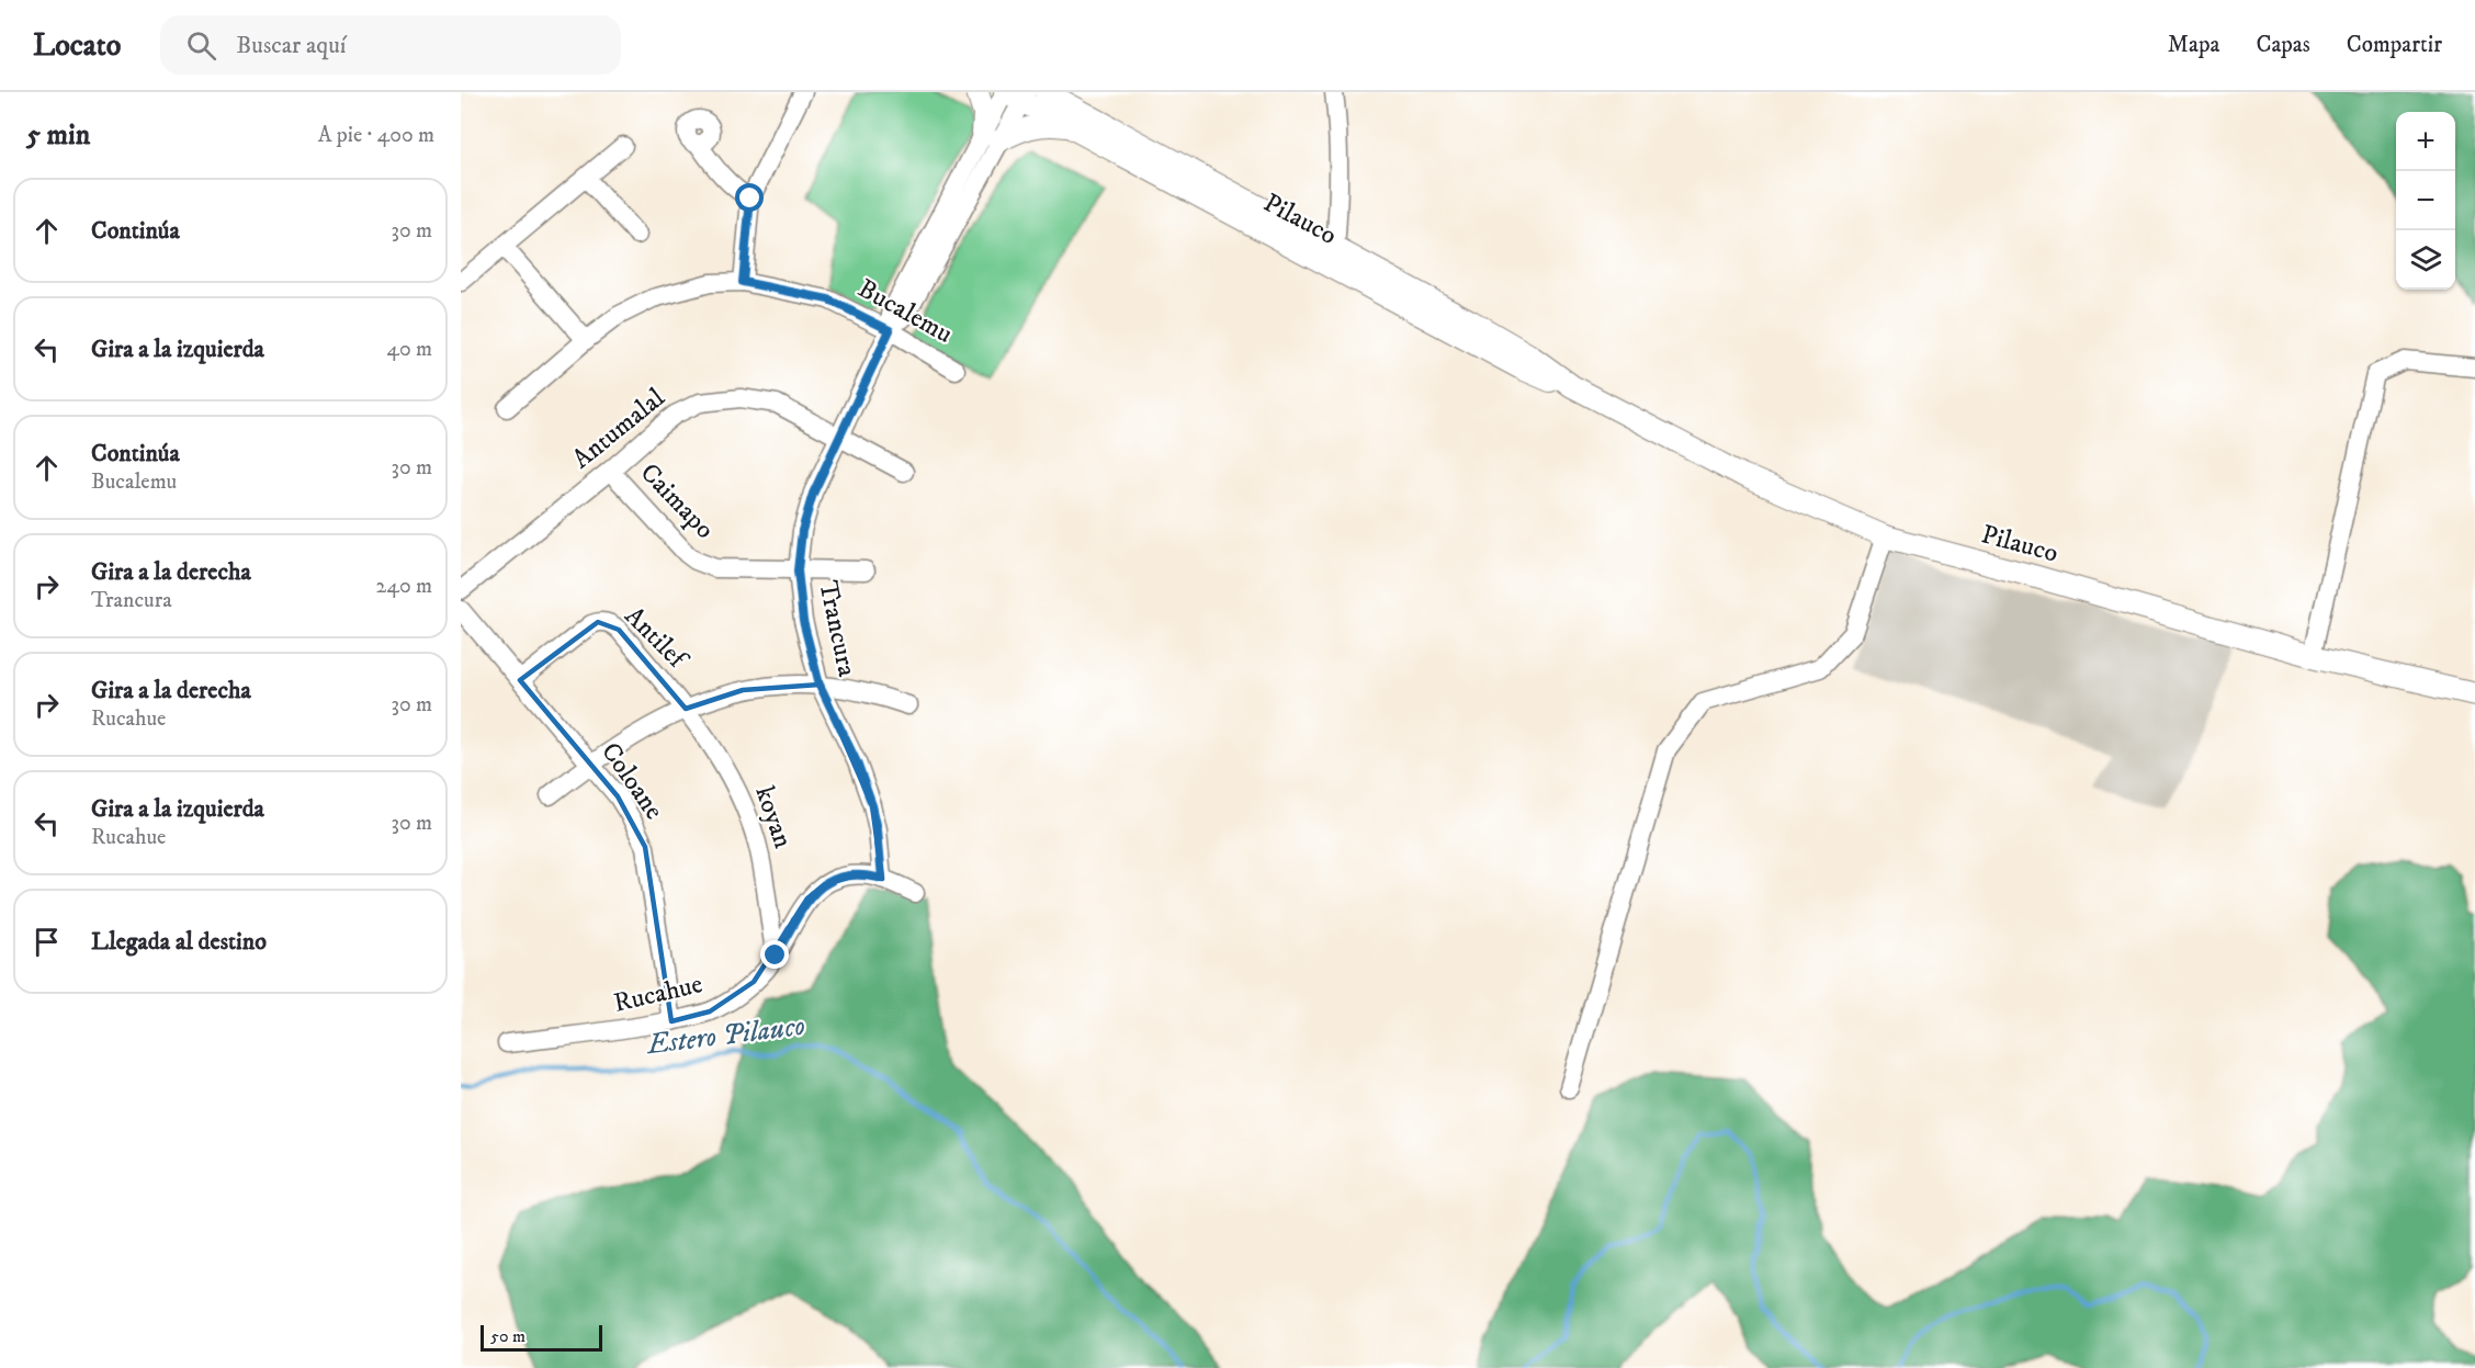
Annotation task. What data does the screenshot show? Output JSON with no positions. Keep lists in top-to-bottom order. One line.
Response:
{"streets":{"main road":["Pilauco"],"street":["Bucalemu","Antumalal","Caimapo","Trancura","Antilef","Coloane","koyan","Rucahue"]},"crossings":[["Pilauco","Trancura"],["Bucalemu","Trancura"],["Antumalal","Caimapo"],["Antumalal","Trancura"],["Caimapo","Trancura"],["Trancura","Rucahue"],["Antilef","Coloane"],["Antilef","koyan"],["Coloane","Rucahue"],["koyan","Rucahue"]],"water":["Estero Pilauco"],"scale_bar":"50 m","page":{"header":"Locato","search":"Buscar aquí","nav":["Mapa","Capas","Compartir"],"heading":["5 min","A pie · 400 m"],"map_buttons":["+","−"],"list":[["Continúa","30 m"],["Gira a la izquierda","40 m"],["Continúa","Bucalemu","30 m"],["Gira a la derecha","Trancura","240 m"],["Gira a la derecha","Rucahue","30 m"],["Gira a la izquierda","Rucahue","30 m"],"Llegada al destino"],"scale":"50 m"}}
